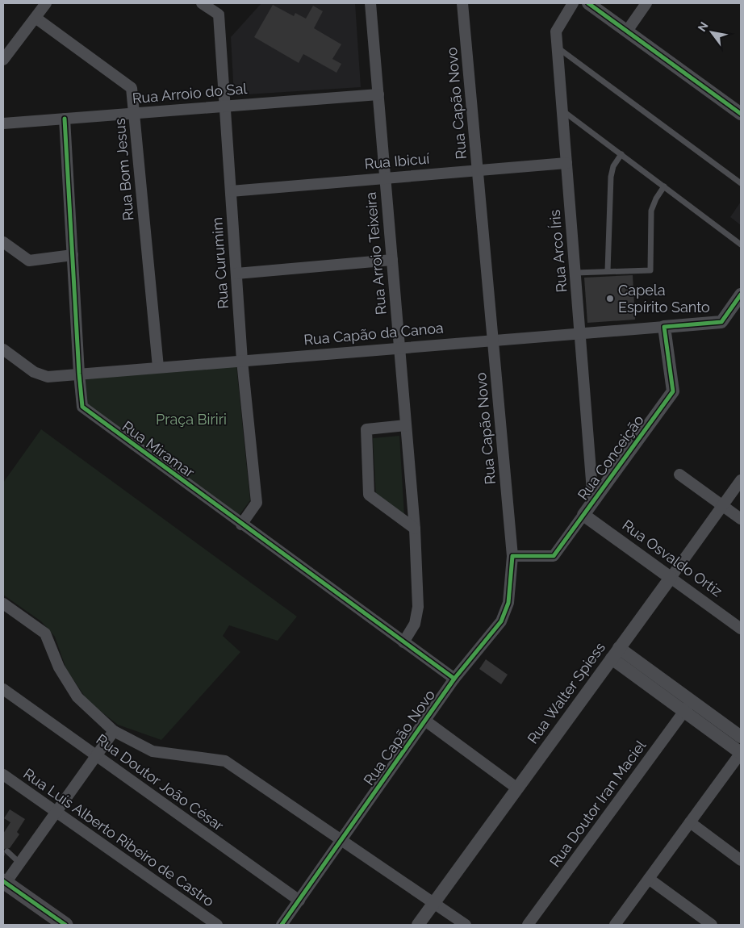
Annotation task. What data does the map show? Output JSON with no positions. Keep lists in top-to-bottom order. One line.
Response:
{"streets":{"street":["Rua Arroio do Sal","Rua Capão Novo","Rua Ibicuí","Rua Bom Jesus","Rua Arco Íris","Rua Arroio Teixeira","Rua Curumim","Rua Capão da Canoa","Rua Miramar","Rua Conceição","Rua Osvaldo Ortiz","Rua Walter Spiess","Rua Doutor João César","Rua Doutor Iran Maciel","Rua Luís Alberto Ribeiro de Castro"]},"crossings":[["Rua Arroio do Sal","Rua Bom Jesus"],["Rua Arroio do Sal","Rua Arroio Teixeira"],["Rua Arroio do Sal","Rua Curumim"],["Rua Arroio do Sal","Rua Miramar"],["Rua Capão Novo","Rua Ibicuí"],["Rua Capão Novo","Rua Capão da Canoa"],["Rua Capão Novo","Rua Miramar"],["Rua Capão Novo","Rua Conceição"],["Rua Capão Novo","Rua Doutor João César"],["Rua Ibicuí","Rua Arco Íris"],["Rua Ibicuí","Rua Arroio Teixeira"],["Rua Ibicuí","Rua Curumim"],["Rua Bom Jesus","Rua Capão da Canoa"],["Rua Arco Íris","Rua Capão da Canoa"],["Rua Arco Íris","Rua Conceição"],["Rua Arroio Teixeira","Rua Capão da Canoa"],["Rua Arroio Teixeira","Rua Miramar"],["Rua Curumim","Rua Capão da Canoa"],["Rua Curumim","Rua Miramar"],["Rua Capão da Canoa","Rua Miramar"],["Rua Capão da Canoa","Rua Conceição"],["Rua Conceição","Rua Osvaldo Ortiz"],["Rua Osvaldo Ortiz","Rua Walter Spiess"]],"parks":["Praça Biriri"],"places":["Capela Espírito Santo"],"north":"top left"}
